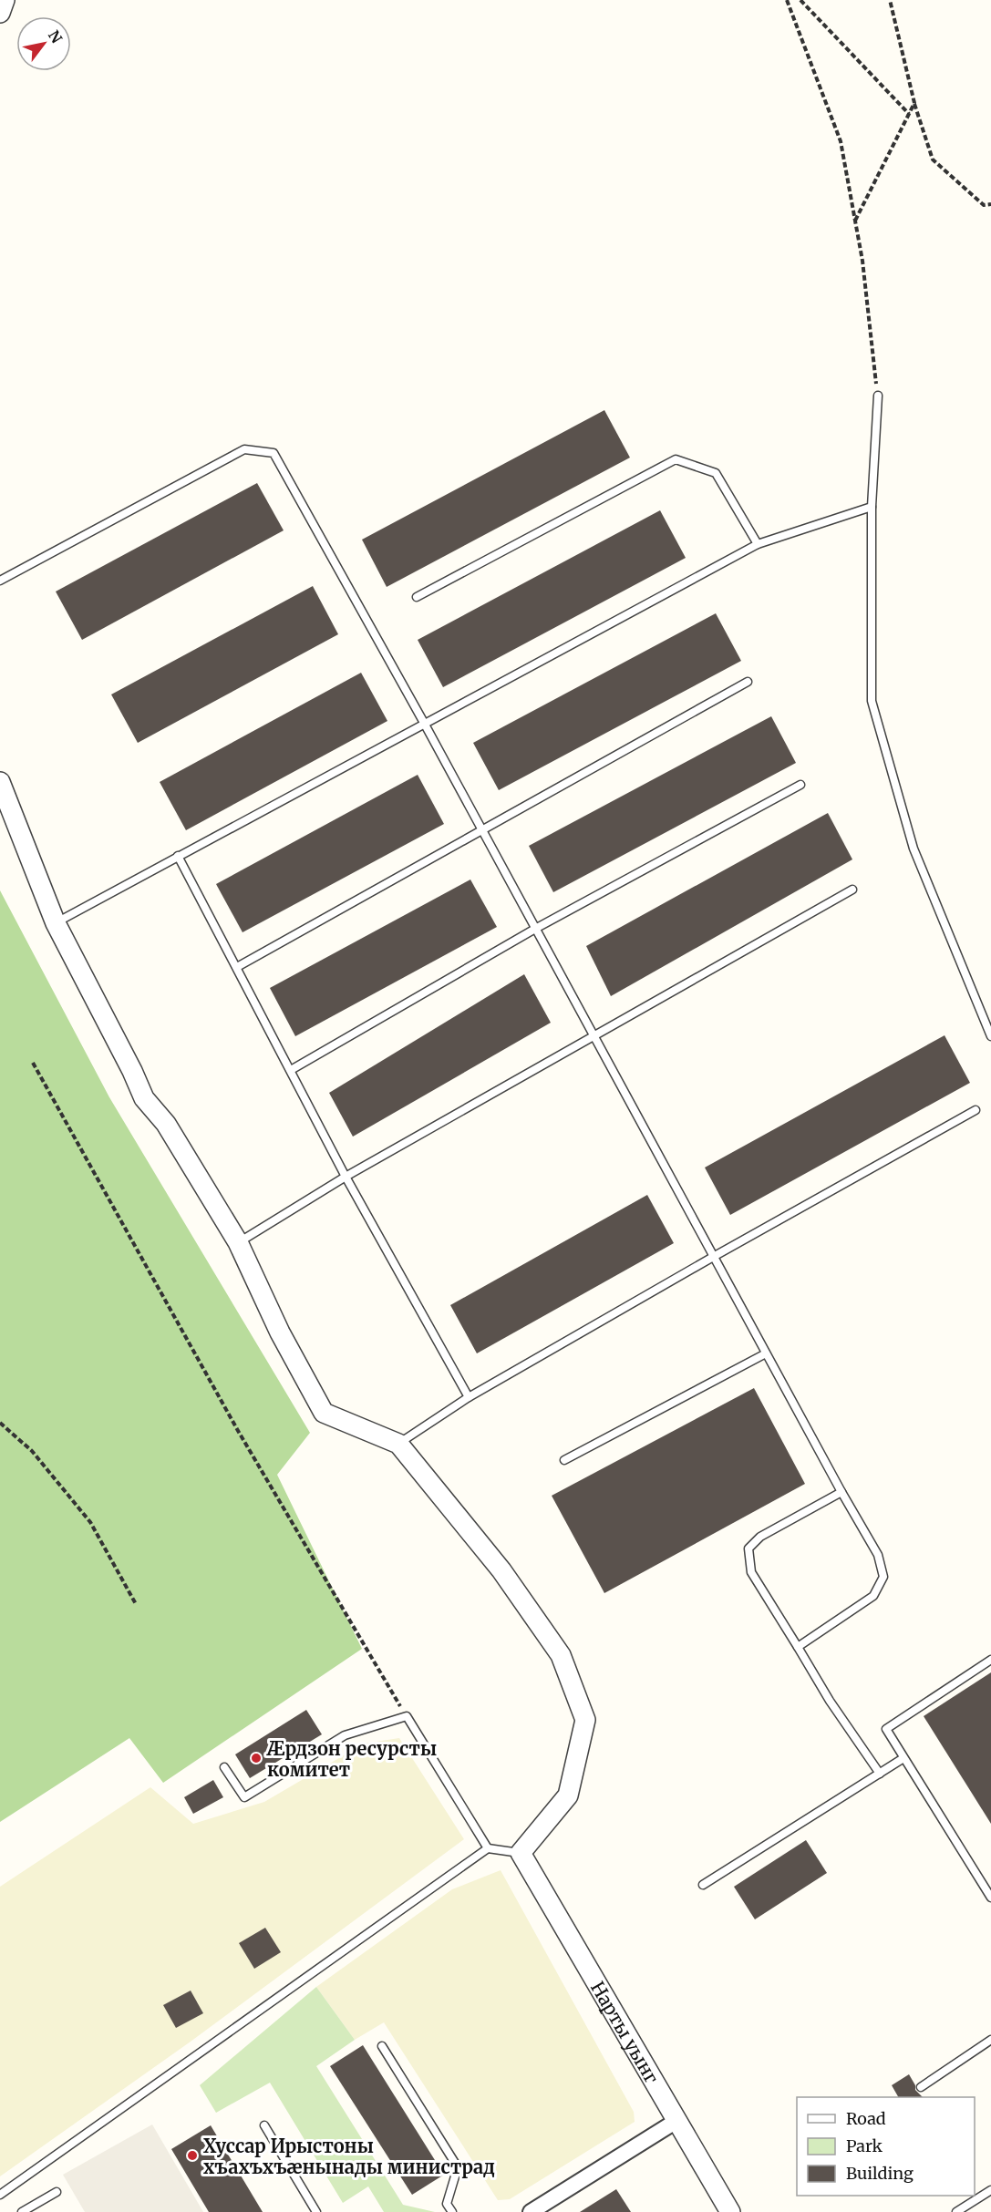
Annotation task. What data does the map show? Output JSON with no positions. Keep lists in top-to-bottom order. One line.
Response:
{"streets":{"street":["Нарты уынг"]},"places":["Æрдзон ресурсты комитет","Хуссар Ирыстоны хъахъхъæнынады министрад"],"legend":["Road","Park","Building"],"north":"top right"}
